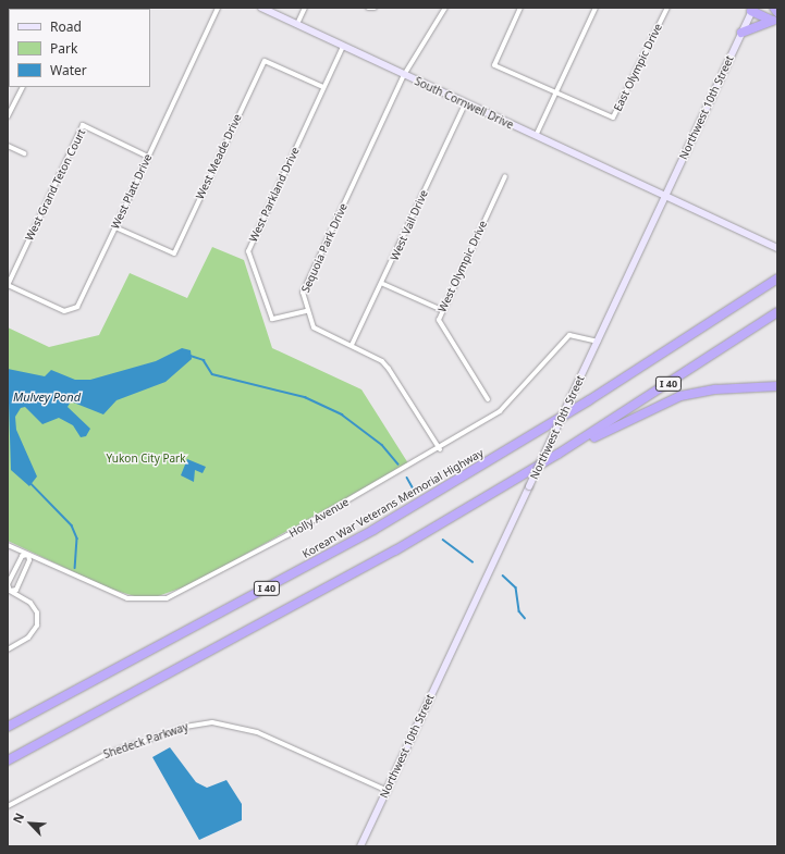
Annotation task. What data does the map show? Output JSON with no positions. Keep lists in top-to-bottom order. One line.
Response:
{"streets":{"highway":["I 40","Korean War Veterans Memorial Highway"],"main road":["South Cornwell Drive","Northwest 10th Street"],"street":["East Olympic Drive","West Meade Drive","West Grand Teton Court","West Platt Drive","West Parkland Drive","West Vail Drive","Sequoia Park Drive","West Olympic Drive","Holly Avenue","Shedeck Parkway"]},"crossings":[["South Cornwell Drive","Northwest 10th Street"],["South Cornwell Drive","West Vail Drive"],["South Cornwell Drive","Sequoia Park Drive"],["Northwest 10th Street","Holly Avenue"],["Northwest 10th Street","Shedeck Parkway"],["West Meade Drive","West Platt Drive"],["West Meade Drive","West Parkland Drive"],["West Grand Teton Court","West Platt Drive"],["West Parkland Drive","Sequoia Park Drive"],["West Vail Drive","Sequoia Park Drive"],["Sequoia Park Drive","Holly Avenue"]],"water":["Mulvey Pond"],"parks":["Yukon City Park"],"legend":["Road","Park","Water"],"north":"top left"}
